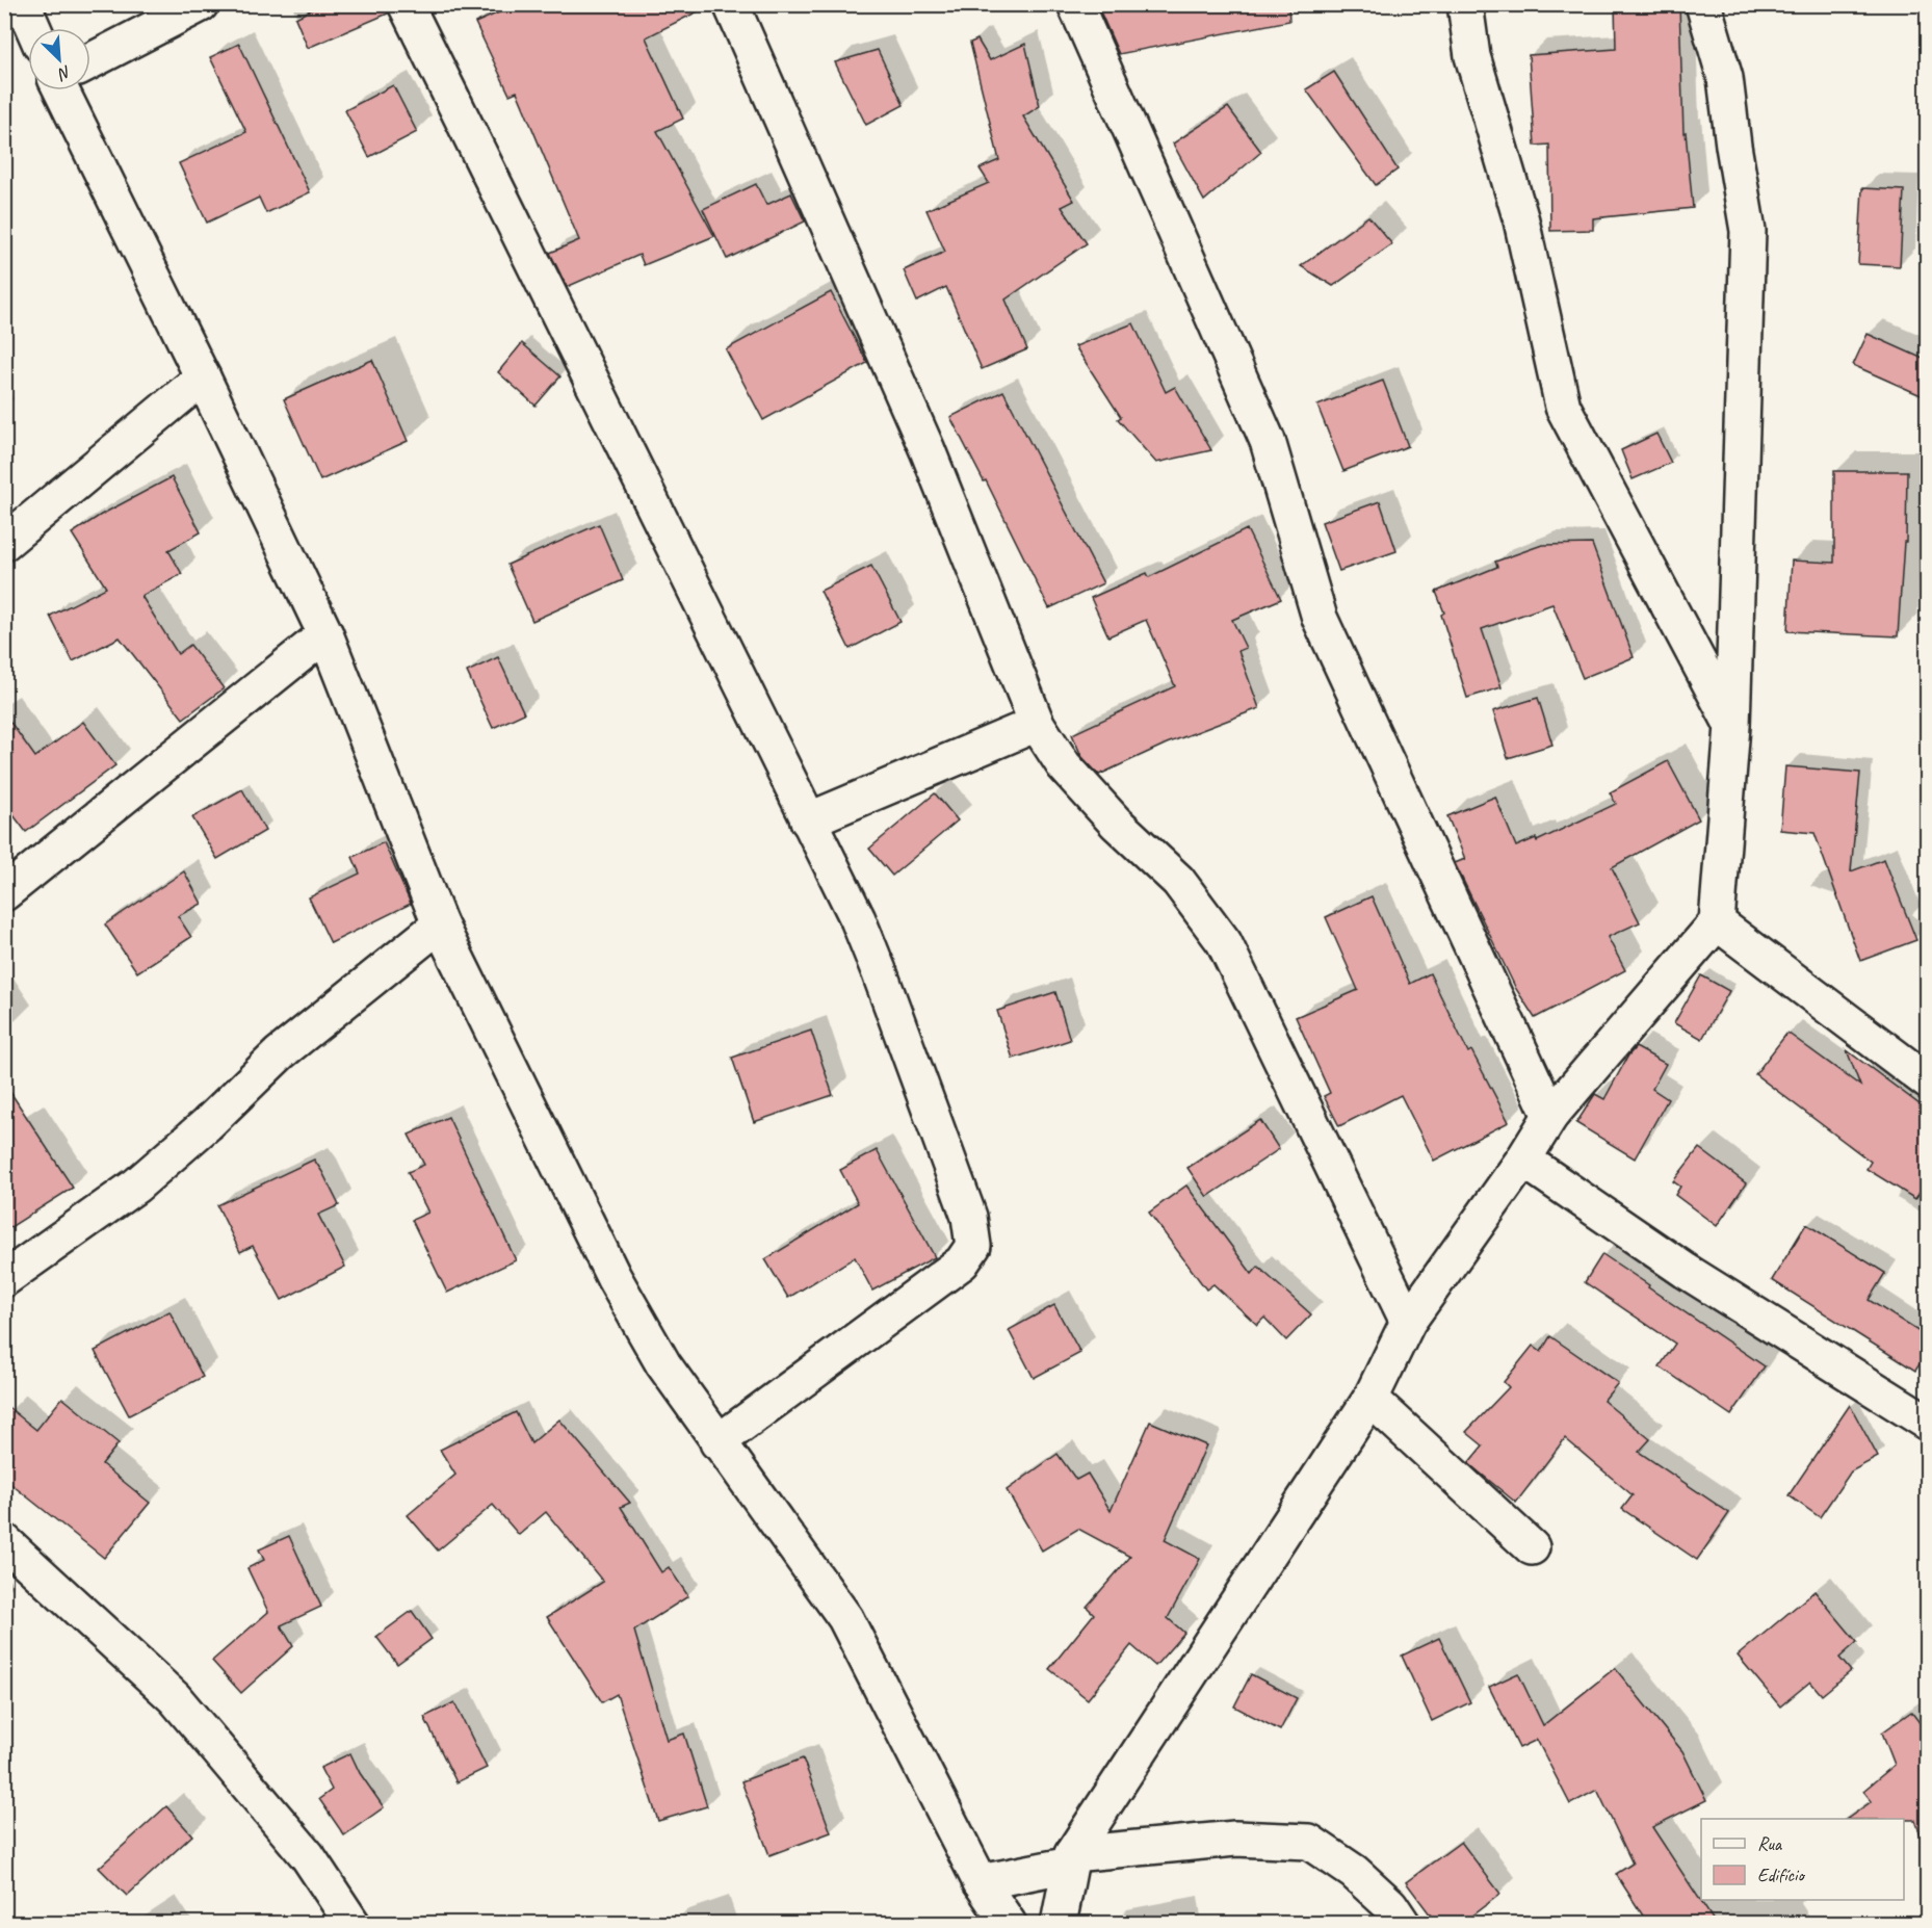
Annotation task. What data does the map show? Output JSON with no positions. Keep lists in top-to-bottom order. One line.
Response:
{"legend":["Rua","Edifício"],"north":"bottom right"}
